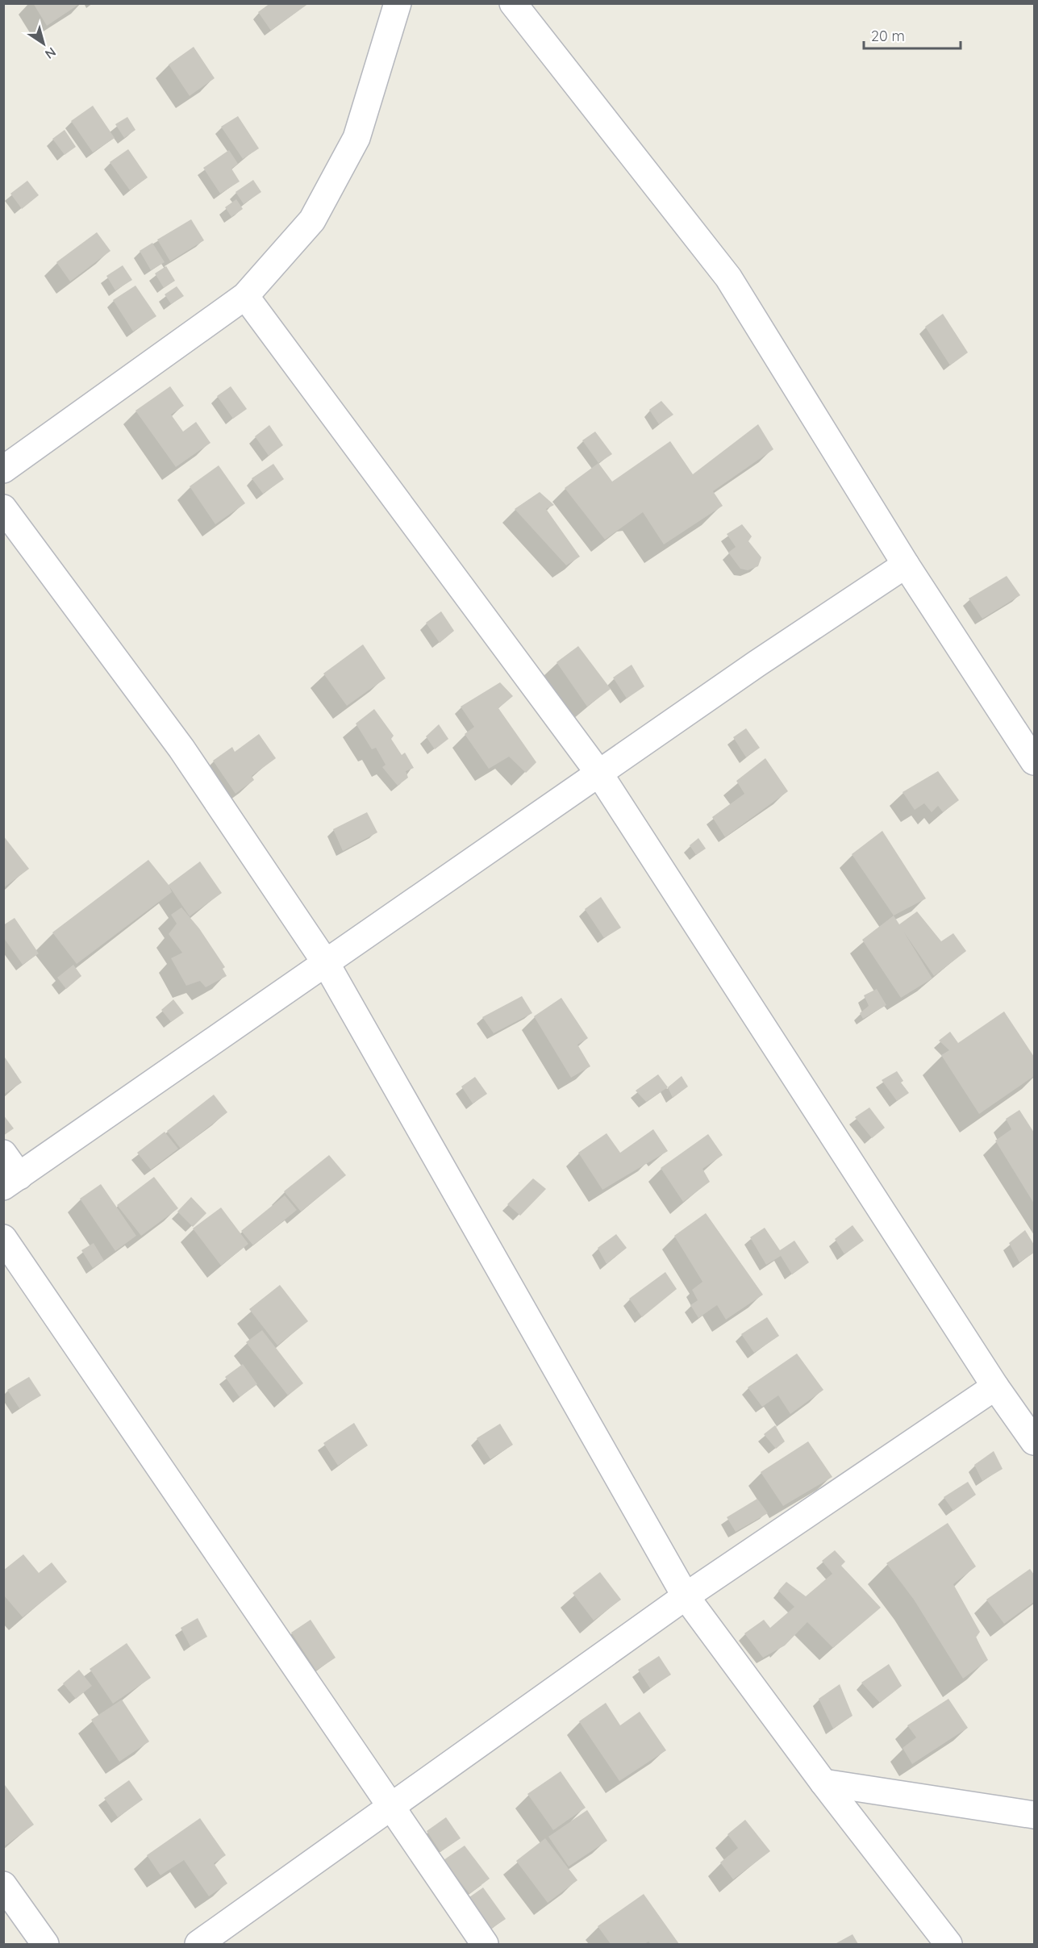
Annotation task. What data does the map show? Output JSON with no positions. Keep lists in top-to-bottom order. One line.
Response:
{"scale_bar":"20 m","north":"bottom right"}
